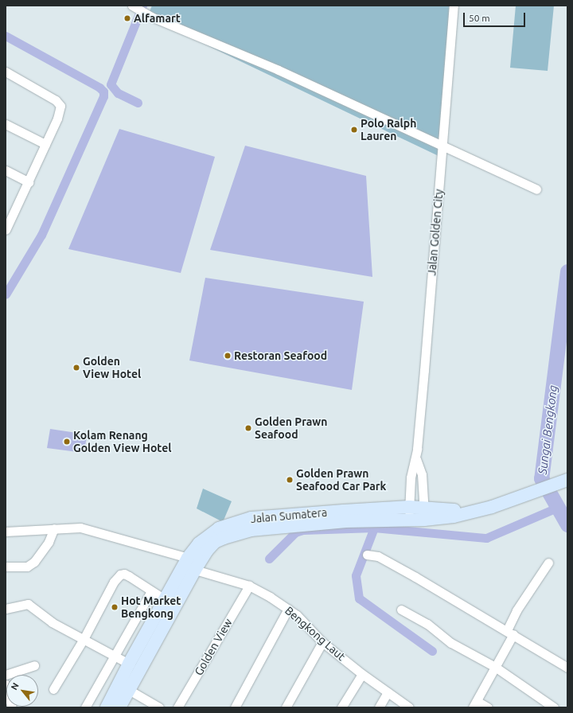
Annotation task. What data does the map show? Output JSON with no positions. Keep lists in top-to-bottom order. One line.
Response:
{"streets":{"main road":["Jalan Sumatera"],"street":["Jalan Golden City","Bengkong Laut","Golden View"]},"crossings":[["Jalan Golden City","Jalan Sumatera"],["Jalan Sumatera","Bengkong Laut"],["Bengkong Laut","Golden View"]],"water":["Sungai Bengkong"],"places":["Alfamart","Polo Ralph Lauren","Restoran Seafood","Golden View Hotel","Golden Prawn Seafood","Kolam Renang Golden View Hotel","Golden Prawn Seafood Car Park","Hot Market Bengkong"],"scale_bar":"50 m","north":"top left"}
